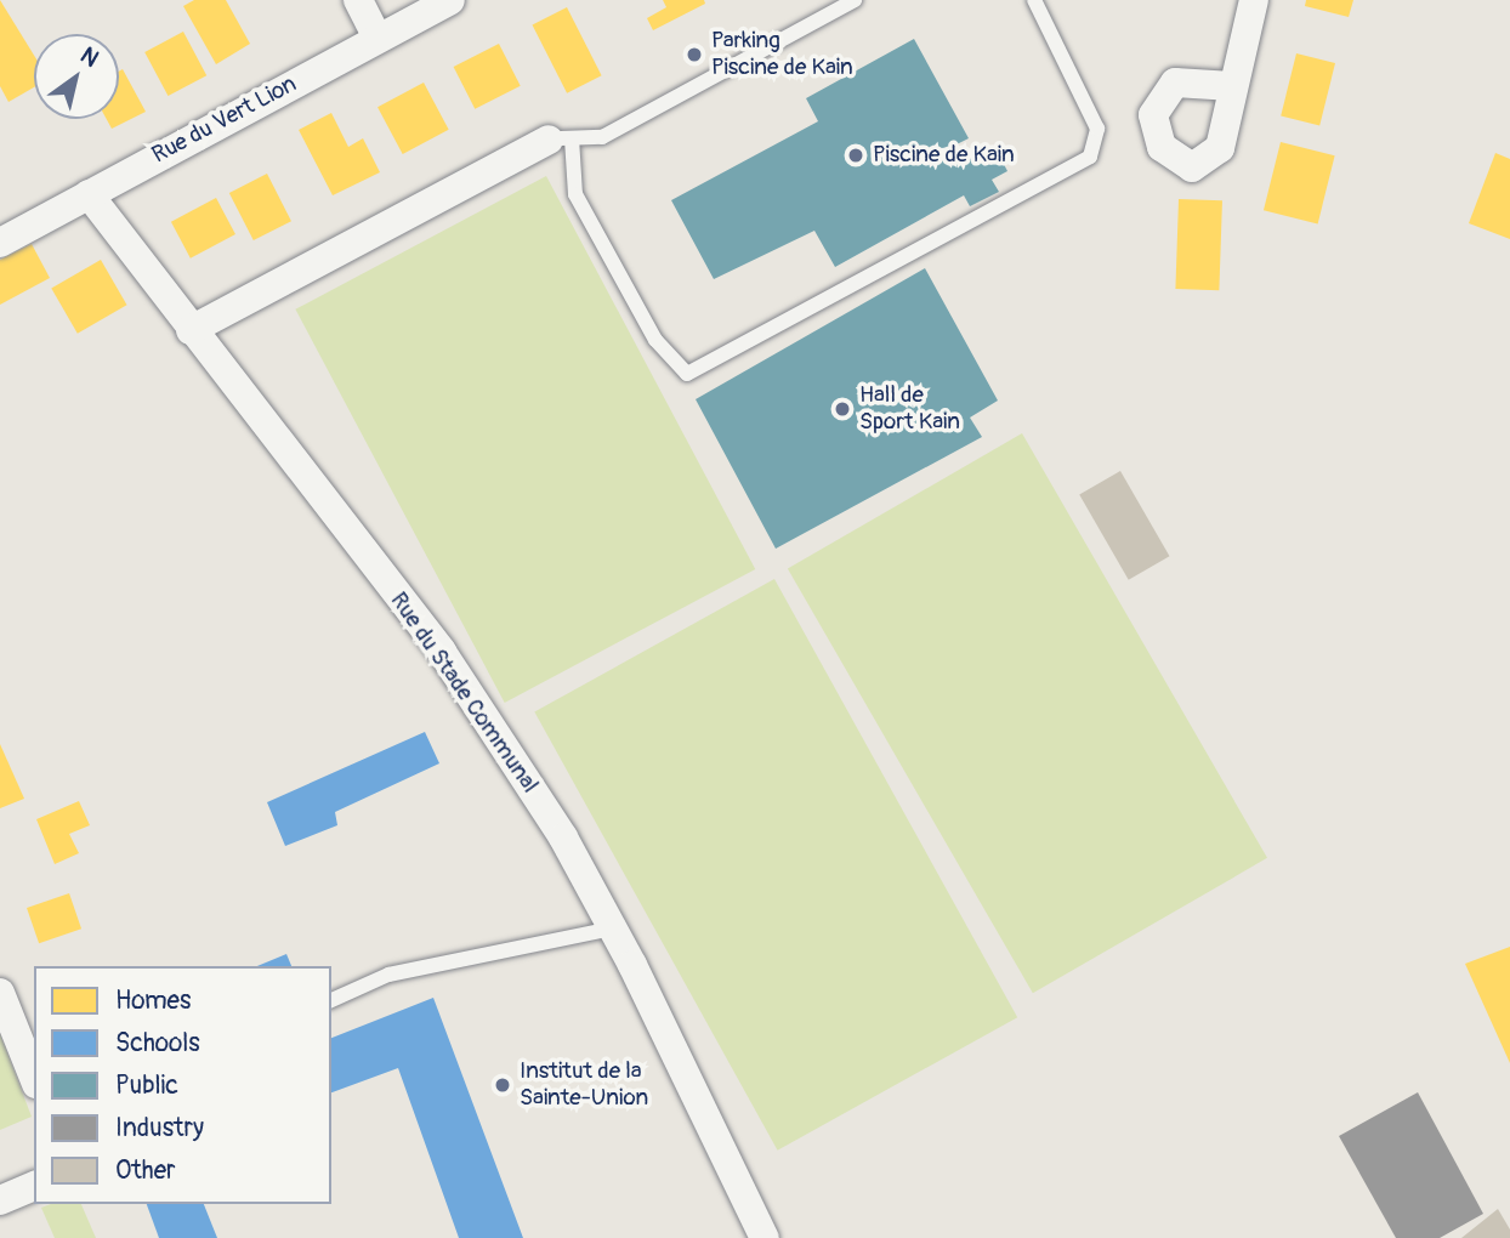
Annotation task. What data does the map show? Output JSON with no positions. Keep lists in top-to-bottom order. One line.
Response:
{"streets":{"street":["Rue du Vert Lion","Rue du Stade Communal"]},"crossings":[["Rue du Vert Lion","Rue du Stade Communal"]],"places":["Parking Piscine de Kain","Piscine de Kain","Hall de Sport Kain","Institut de la Sainte-Union"],"legend":["Homes","Schools","Public","Industry","Other"],"north":"top right"}
